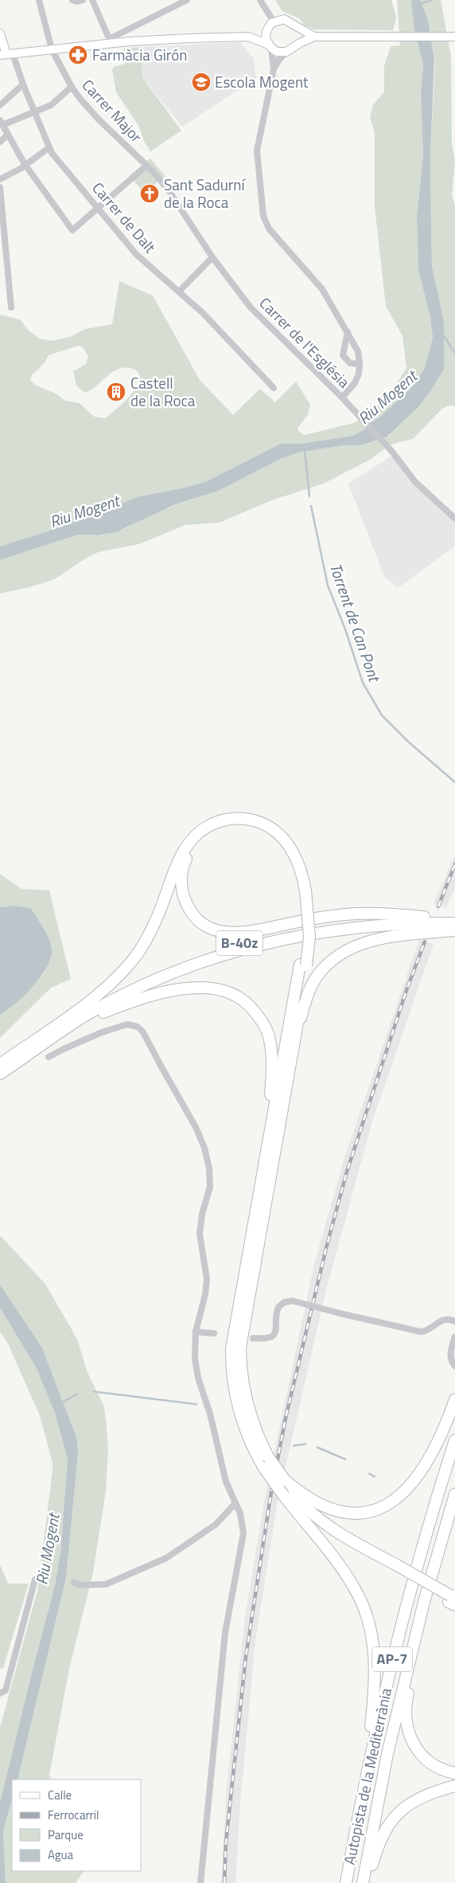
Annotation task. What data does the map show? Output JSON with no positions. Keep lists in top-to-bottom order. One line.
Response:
{"streets":{"highway":["B-40z","AP-7","Autopista de la Mediterrània"],"street":["Carrer Major","Carrer de Dalt","Carrer de l'Església"]},"crossings":[["Carrer Major","Carrer de l'Església"]],"water":["Riu Mogent","Torrent de Can Pont"],"places":{"pharmacy":["Farmàcia Girón"],"school or university":["Escola Mogent"],"church":["Sant Sadurní de la Roca"],"building":["Castell de la Roca"]},"legend":["Calle","Ferrocarril","Parque","Agua"]}
